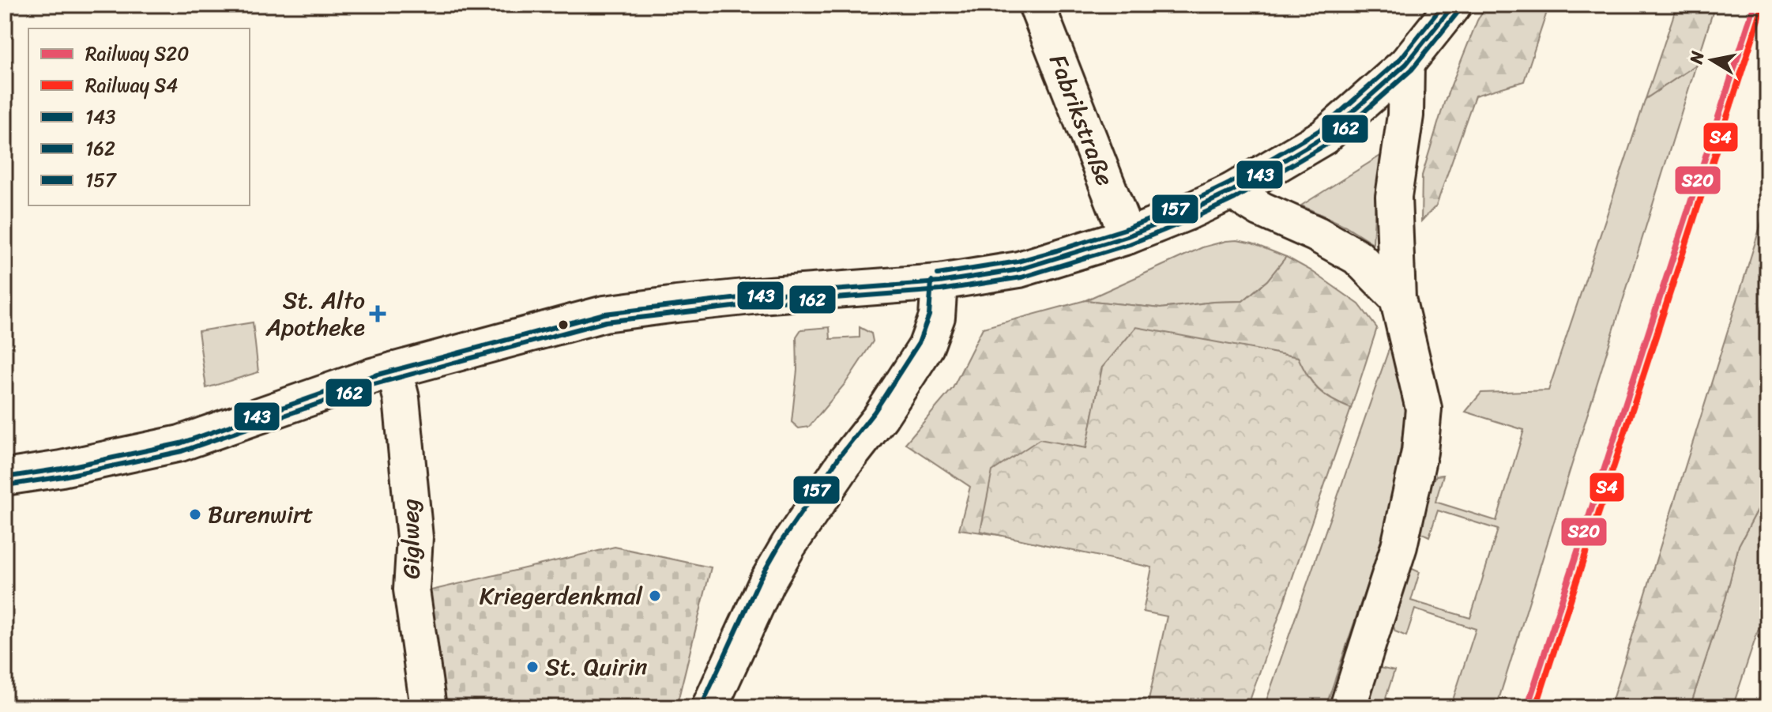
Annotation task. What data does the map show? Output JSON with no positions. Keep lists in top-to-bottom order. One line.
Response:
{"streets":{"street":["Fabrikstraße","Giglweg"]},"places":{"health":["St. Alto Apotheke"],"other":["Burenwirt","Kriegerdenkmal","St. Quirin"]},"lines":["rail line S20","transit line 143","transit line 157","rail line S4","transit line 162"],"legend":["Railway S20","Railway S4","143","162","157"],"north":"left"}
